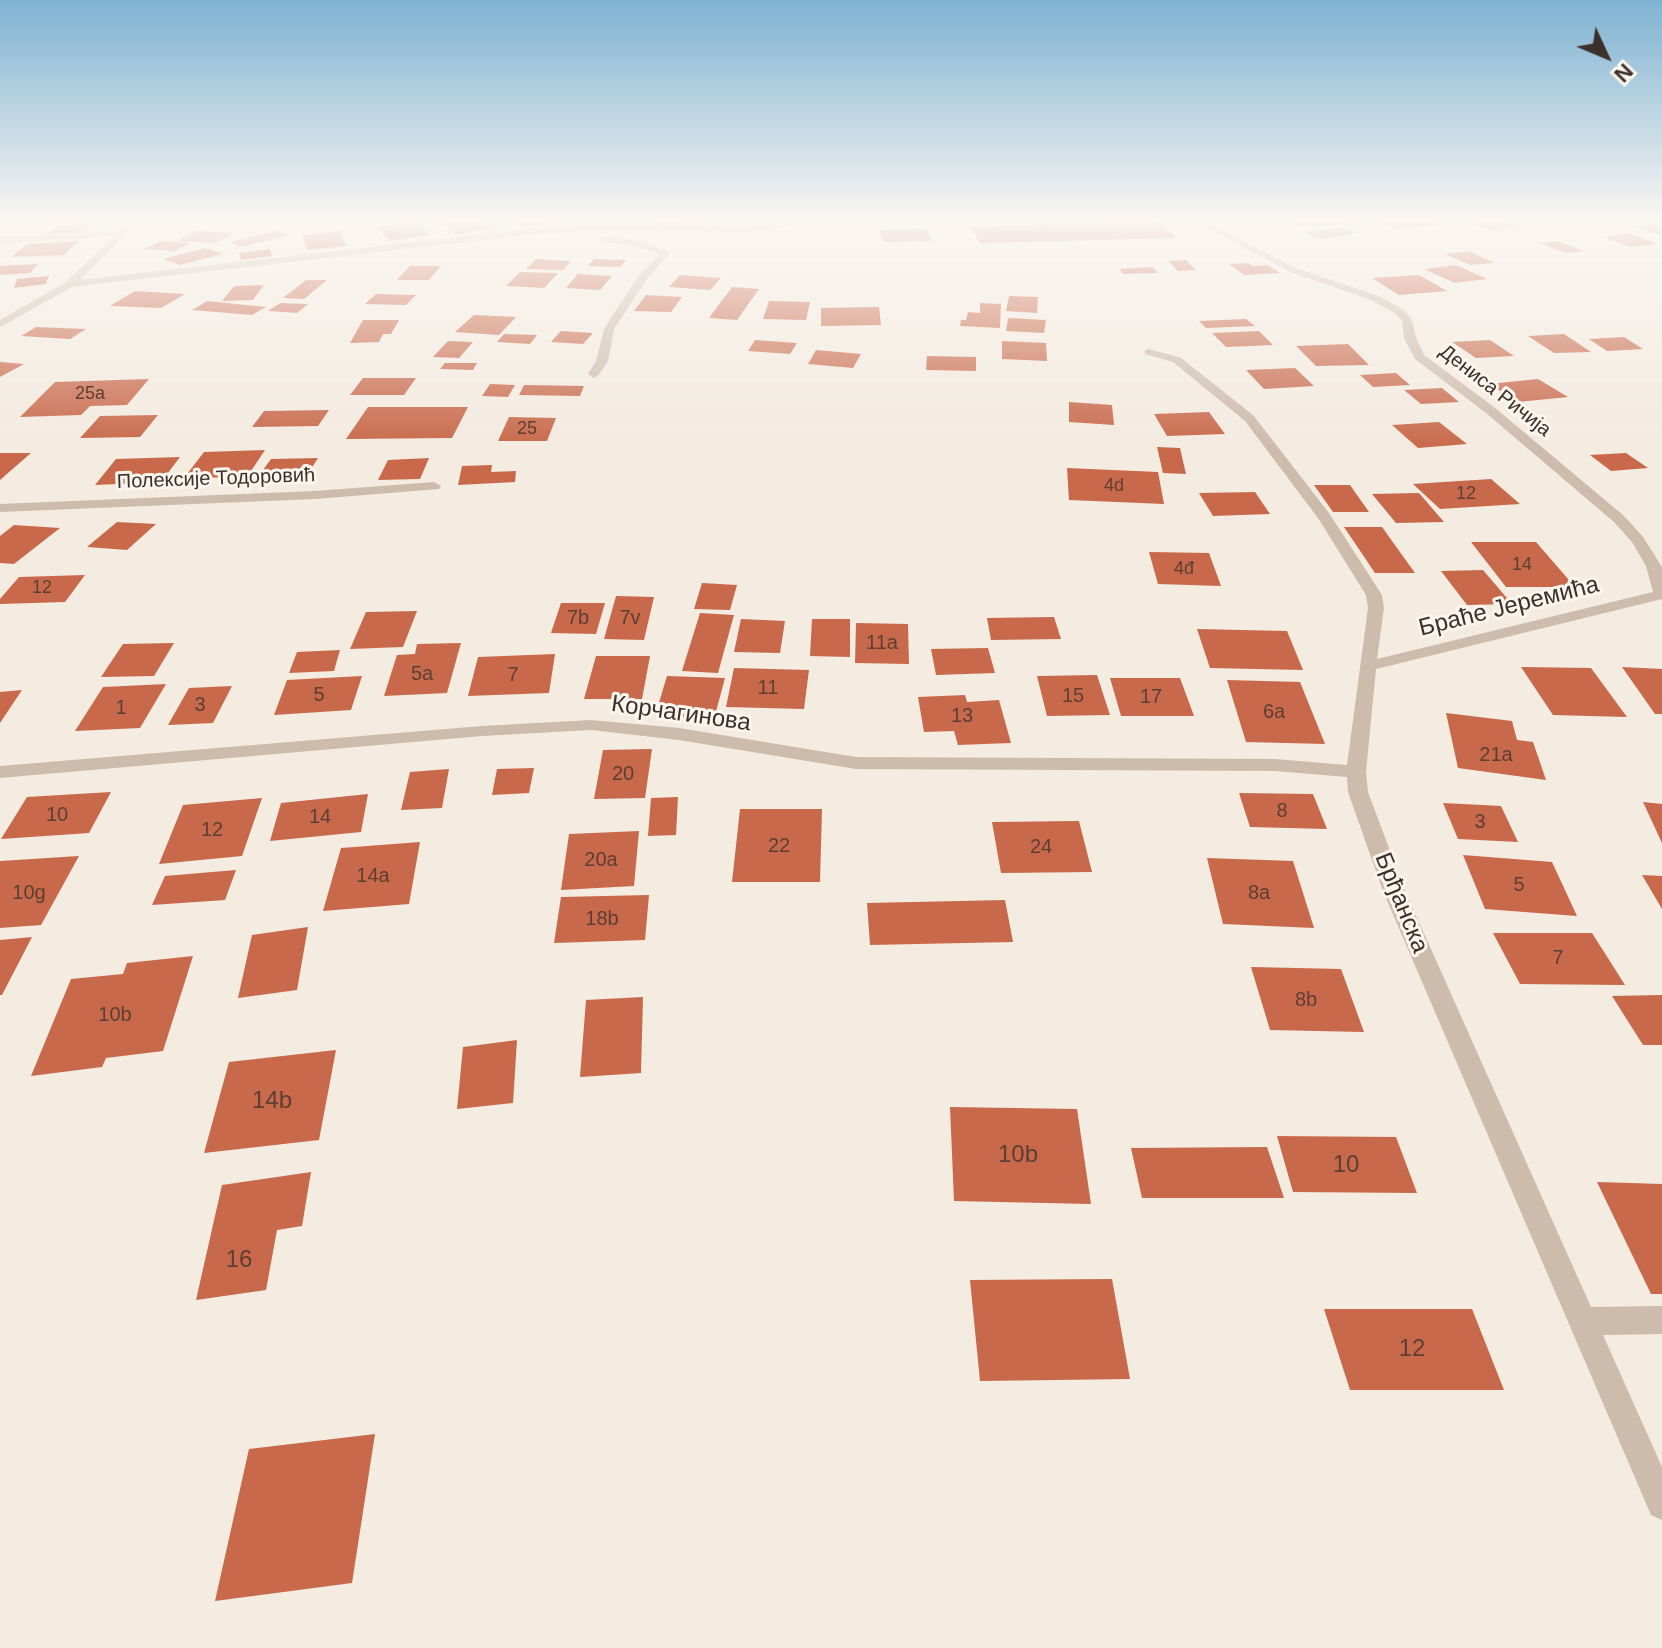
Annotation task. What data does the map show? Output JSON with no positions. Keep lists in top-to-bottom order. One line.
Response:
{"streets":{"street":["Дениса Ричија","Полексије Тодоровић","Браће Јеремића","Корчагинова","Брђанска"]},"crossings":[["Дениса Ричија","Браће Јеремића"],["Браће Јеремића","Брђанска"],["Корчагинова","Брђанска"]],"house_numbers":["25a","25","4d","12","14","4đ","12","7b","7v","11a","5a","7","11","5","15","17","3","1","6a","13","21a","20","8","10","14","3","12","22","24","20a","14a","5","10g","8a","18b","7","8b","10b","14b","10b","10","16","12"],"north":"bottom right"}
